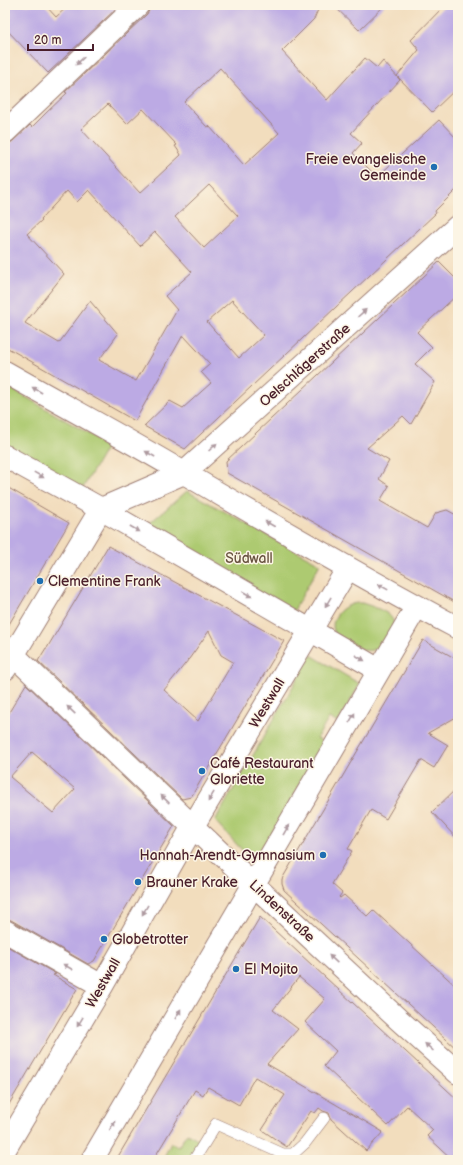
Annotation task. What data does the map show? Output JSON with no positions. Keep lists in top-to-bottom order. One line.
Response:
{"streets":{"street":["Oelschlägerstraße","Westwall","Lindenstraße"]},"crossings":[["Westwall","Lindenstraße"]],"one_way":["Oelschlägerstraße","Lindenstraße"],"parks":["Südwall"],"places":["Freie evangelische Gemeinde","Clementine Frank","Café Restaurant Gloriette","Hannah-Arendt-Gymnasium","Brauner Krake","Globetrotter","El Mojito"],"scale_bar":"20 m"}
